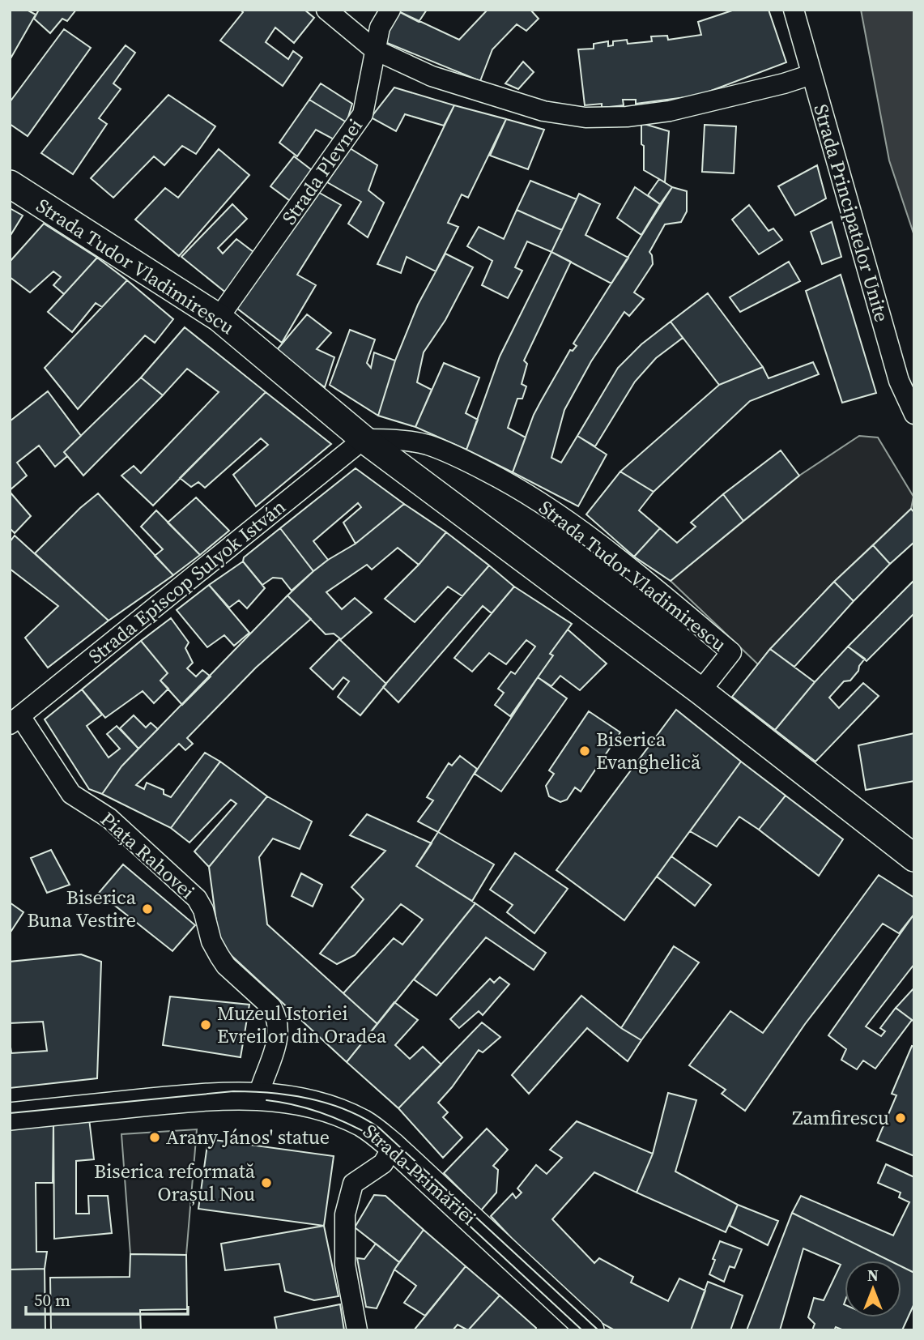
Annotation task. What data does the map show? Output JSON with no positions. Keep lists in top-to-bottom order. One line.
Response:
{"streets":{"street":["Strada Plevnei","Strada Principatelor Unite","Strada Tudor Vladimirescu","Strada Episcop Sulyok István","Piața Rahovei","Strada Primăriei"]},"crossings":[["Strada Plevnei","Strada Tudor Vladimirescu"],["Strada Tudor Vladimirescu","Strada Episcop Sulyok István"],["Strada Episcop Sulyok István","Piața Rahovei"],["Piața Rahovei","Strada Primăriei"]],"places":["Biserica Evanghelică","Biserica Buna Vestire","Muzeul Istoriei Evreilor din Oradea","Zamfirescu","Arany János' statue","Biserica reformată Orașul Nou"],"scale_bar":"50 m","north":"top"}
